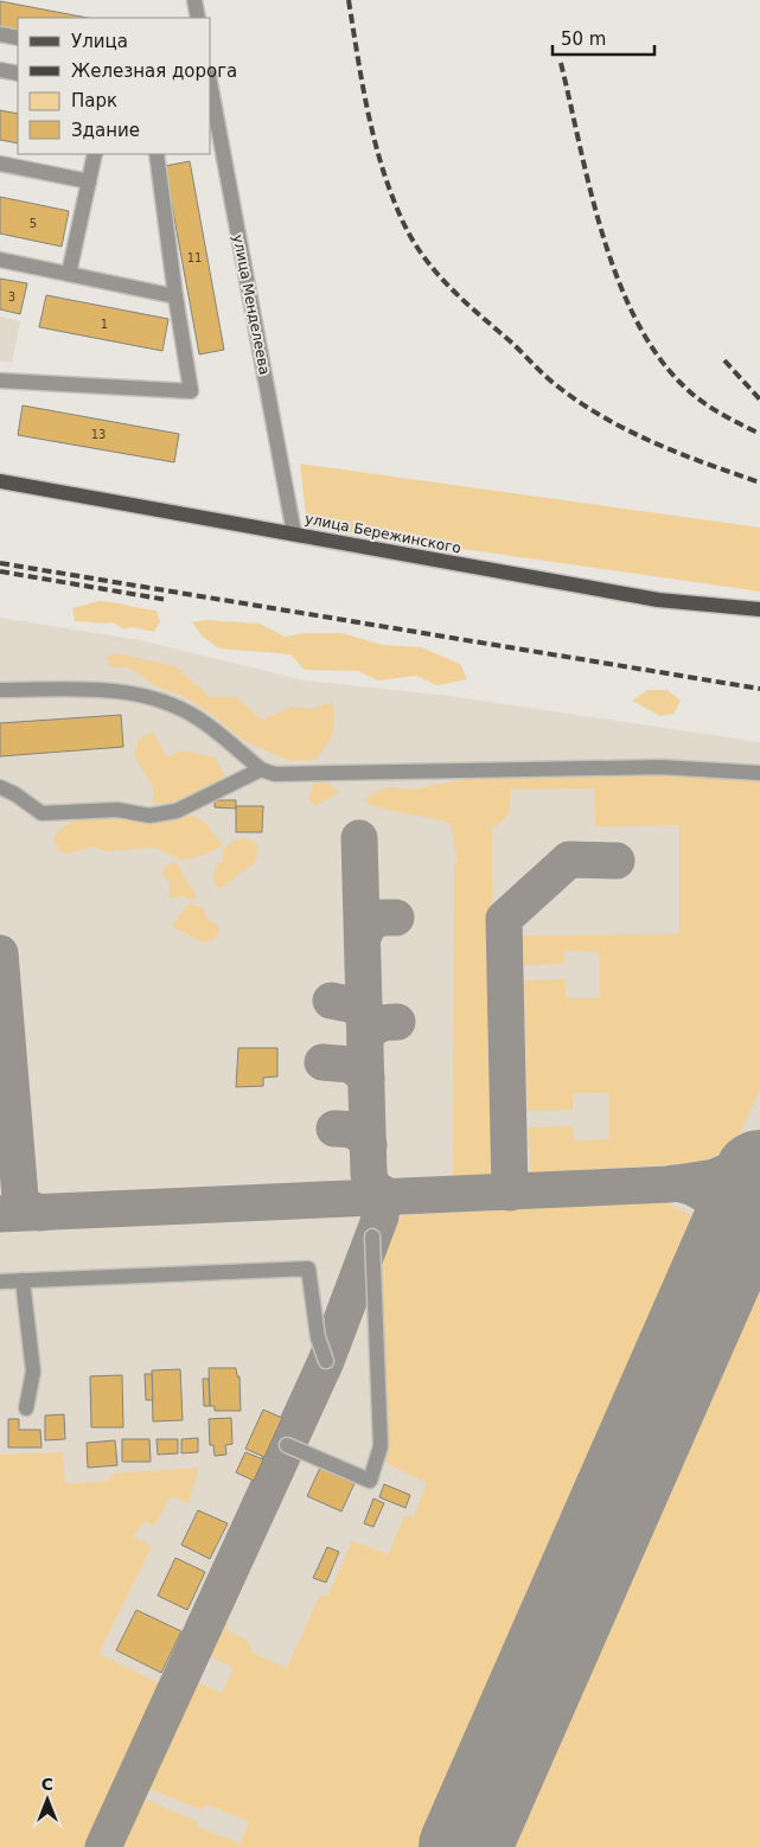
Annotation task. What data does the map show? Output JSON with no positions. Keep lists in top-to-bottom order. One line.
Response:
{"streets":{"main road":["улица Бережинского"],"street":["улица Менделеева"]},"crossings":[["улица Менделеева","улица Бережинского"]],"house_numbers":["5","11","3","1","13"],"legend":["Улица","Железная дорога","Парк","Здание"],"scale_bar":"50 m","north":"top"}
